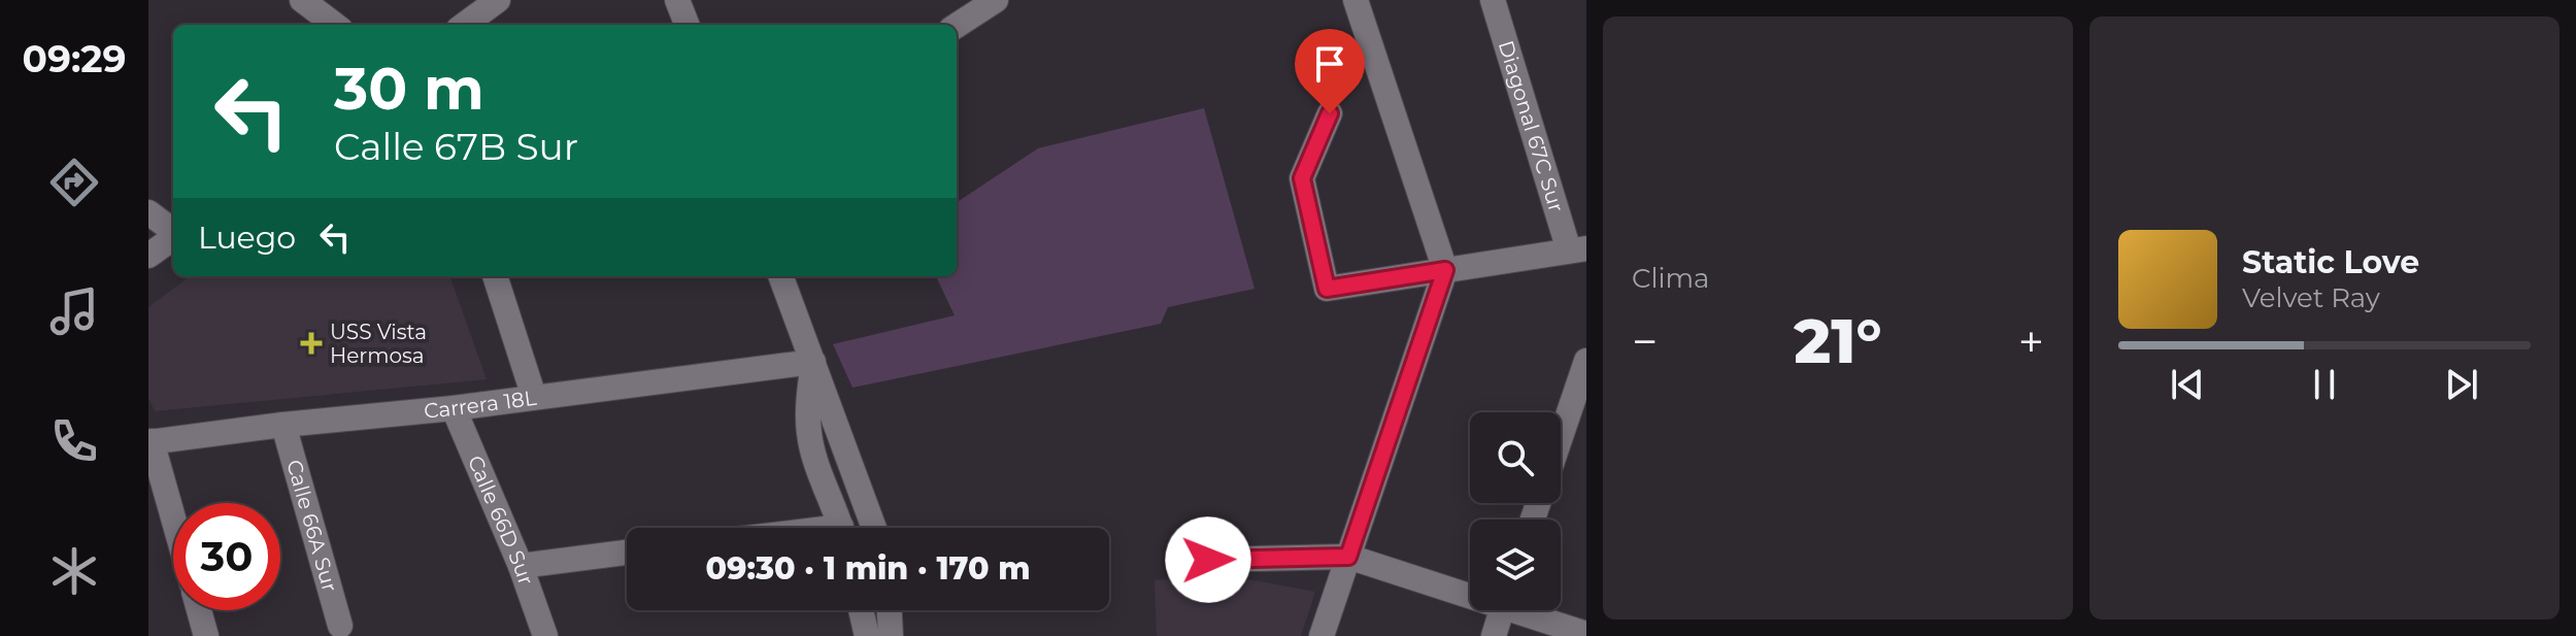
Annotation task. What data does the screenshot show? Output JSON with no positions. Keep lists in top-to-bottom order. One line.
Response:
{"streets":{"street":["Diagonal 67C Sur","Carrera 18L","Calle 66D Sur","Calle 66A Sur"]},"crossings":[["Carrera 18L","Calle 66D Sur"],["Carrera 18L","Calle 66A Sur"]],"places":{"health":["USS Vista Hermosa"]},"page":{"tabs":"09:29","tile":"Clima","turn":["30 m","Calle 67B Sur"],"then":"Luego","song":["Static Love","Velvet Ray"],"heat":["−","21°","+"],"limit":"30","trip":"09:30 · 1 min · 170 m"}}
